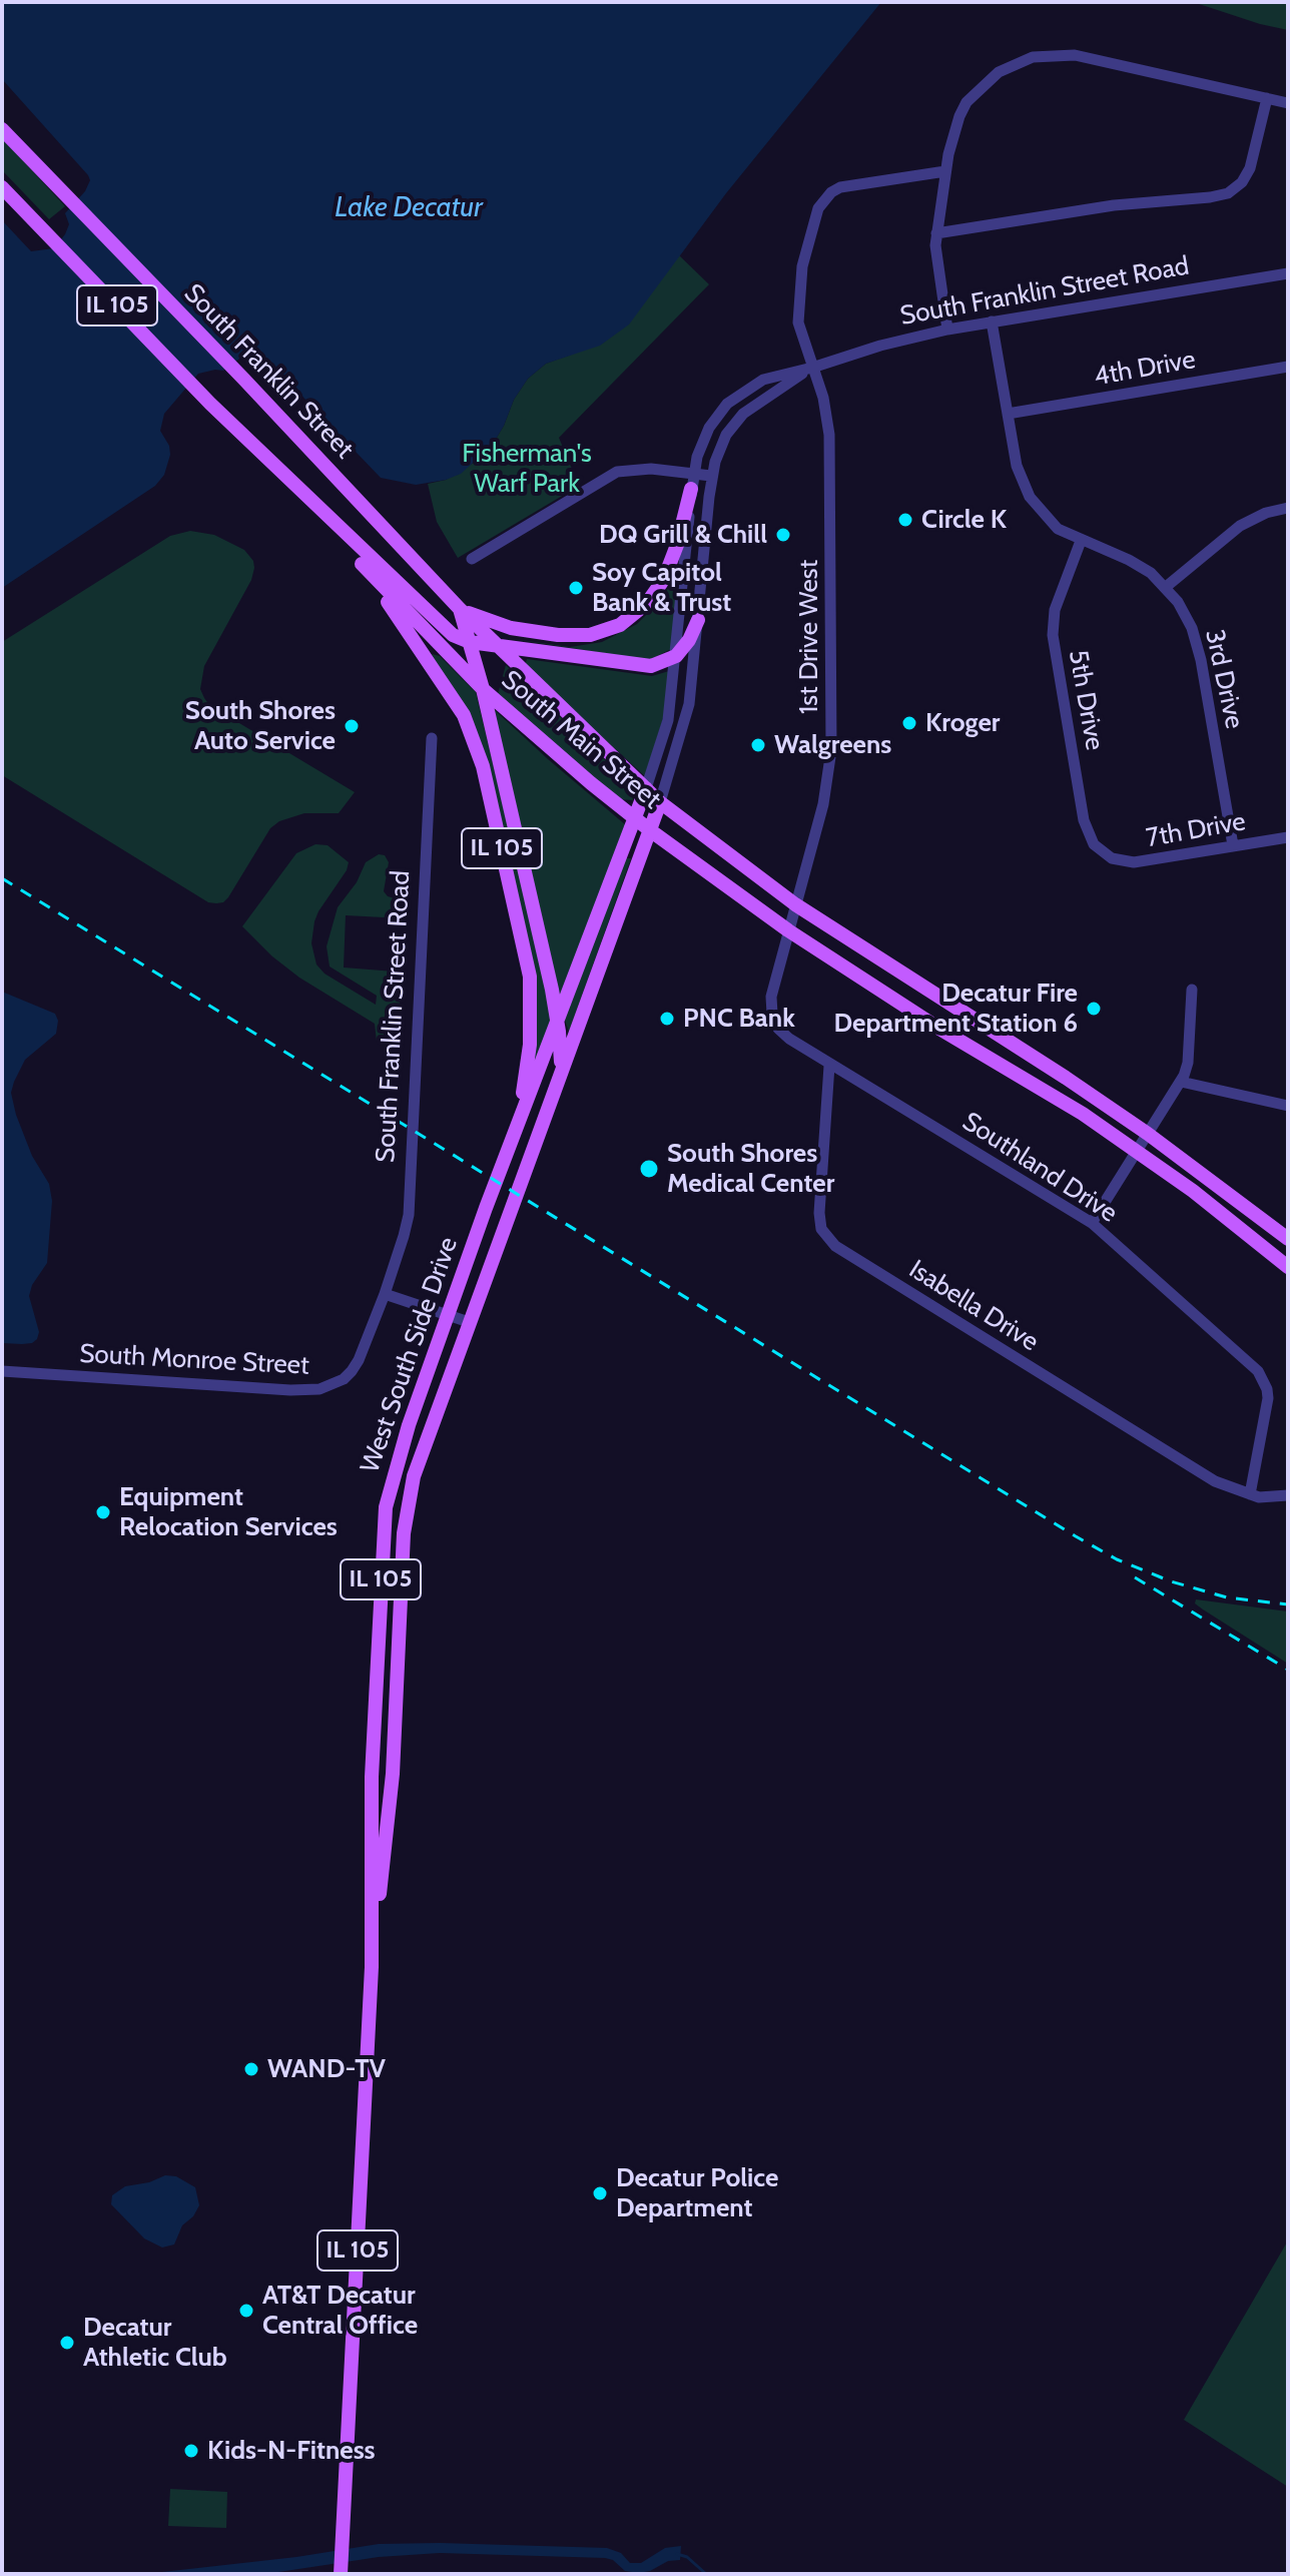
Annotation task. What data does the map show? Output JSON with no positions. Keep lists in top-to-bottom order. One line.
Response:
{"streets":{"main road":["South Franklin Street Road","IL 105","South Franklin Street","South Main Street","West South Side Drive"],"street":["4th Drive","1st Drive West","3rd Drive","5th Drive","7th Drive","Southland Drive","Isabella Drive","South Monroe Street"]},"crossings":[["South Franklin Street Road","1st Drive West"],["South Franklin Street Road","3rd Drive"],["South Franklin Street Road","South Main Street"],["South Franklin Street Road","West South Side Drive"],["South Franklin Street Road","South Monroe Street"],["IL 105","South Franklin Street"],["IL 105","South Main Street"],["IL 105","West South Side Drive"],["4th Drive","3rd Drive"],["South Franklin Street","South Main Street"],["1st Drive West","South Main Street"],["1st Drive West","Southland Drive"],["3rd Drive","5th Drive"],["3rd Drive","7th Drive"],["5th Drive","7th Drive"],["South Main Street","Southland Drive"],["South Main Street","West South Side Drive"],["Southland Drive","Isabella Drive"]],"water":["Lake Decatur"],"parks":["Fisherman's Warf Park"],"places":["Circle K","DQ Grill & Chill","Soy Capitol Bank & Trust","Kroger","South Shores Auto Service","Walgreens","Decatur Fire Department Station 6","PNC Bank","South Shores Medical Center","Equipment Relocation Services","WAND-TV","Decatur Police Department","AT&T Decatur Central Office","Decatur Athletic Club","Kids-N-Fitness"]}
